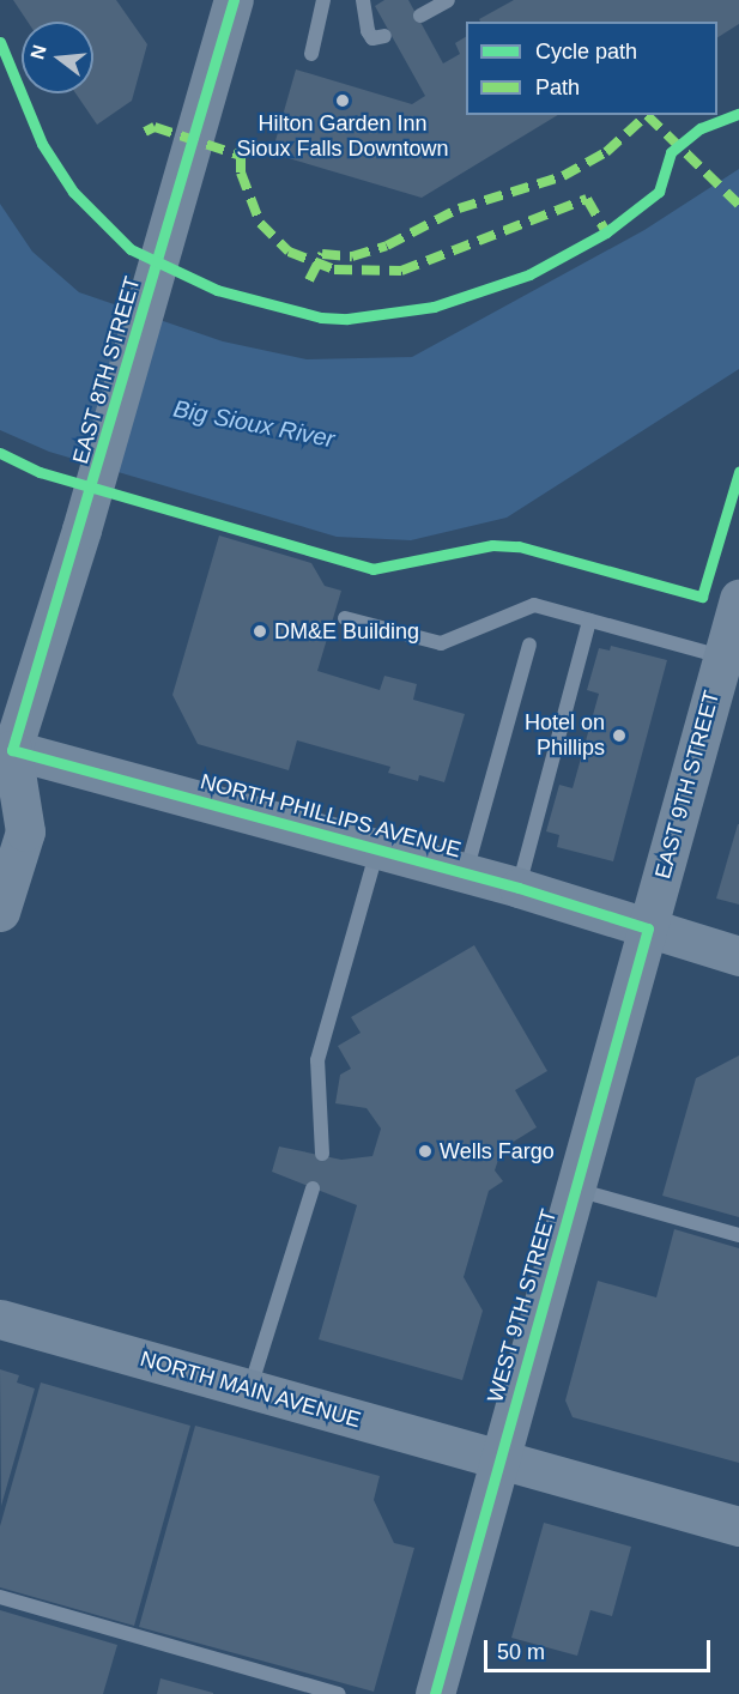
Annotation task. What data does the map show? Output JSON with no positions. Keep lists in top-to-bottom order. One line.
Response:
{"streets":{"street":["EAST 8TH STREET","EAST 9TH STREET","NORTH PHILLIPS AVENUE","WEST 9TH STREET","NORTH MAIN AVENUE"]},"crossings":[["EAST 8TH STREET","NORTH PHILLIPS AVENUE"],["EAST 9TH STREET","NORTH PHILLIPS AVENUE"],["EAST 9TH STREET","WEST 9TH STREET"],["NORTH PHILLIPS AVENUE","WEST 9TH STREET"],["WEST 9TH STREET","NORTH MAIN AVENUE"]],"water":["Big Sioux River"],"places":["Hilton Garden Inn Sioux Falls Downtown","DM&E Building","Hotel on Phillips","Wells Fargo"],"legend":["Cycle path","Path"],"scale_bar":"50 m","north":"left"}
